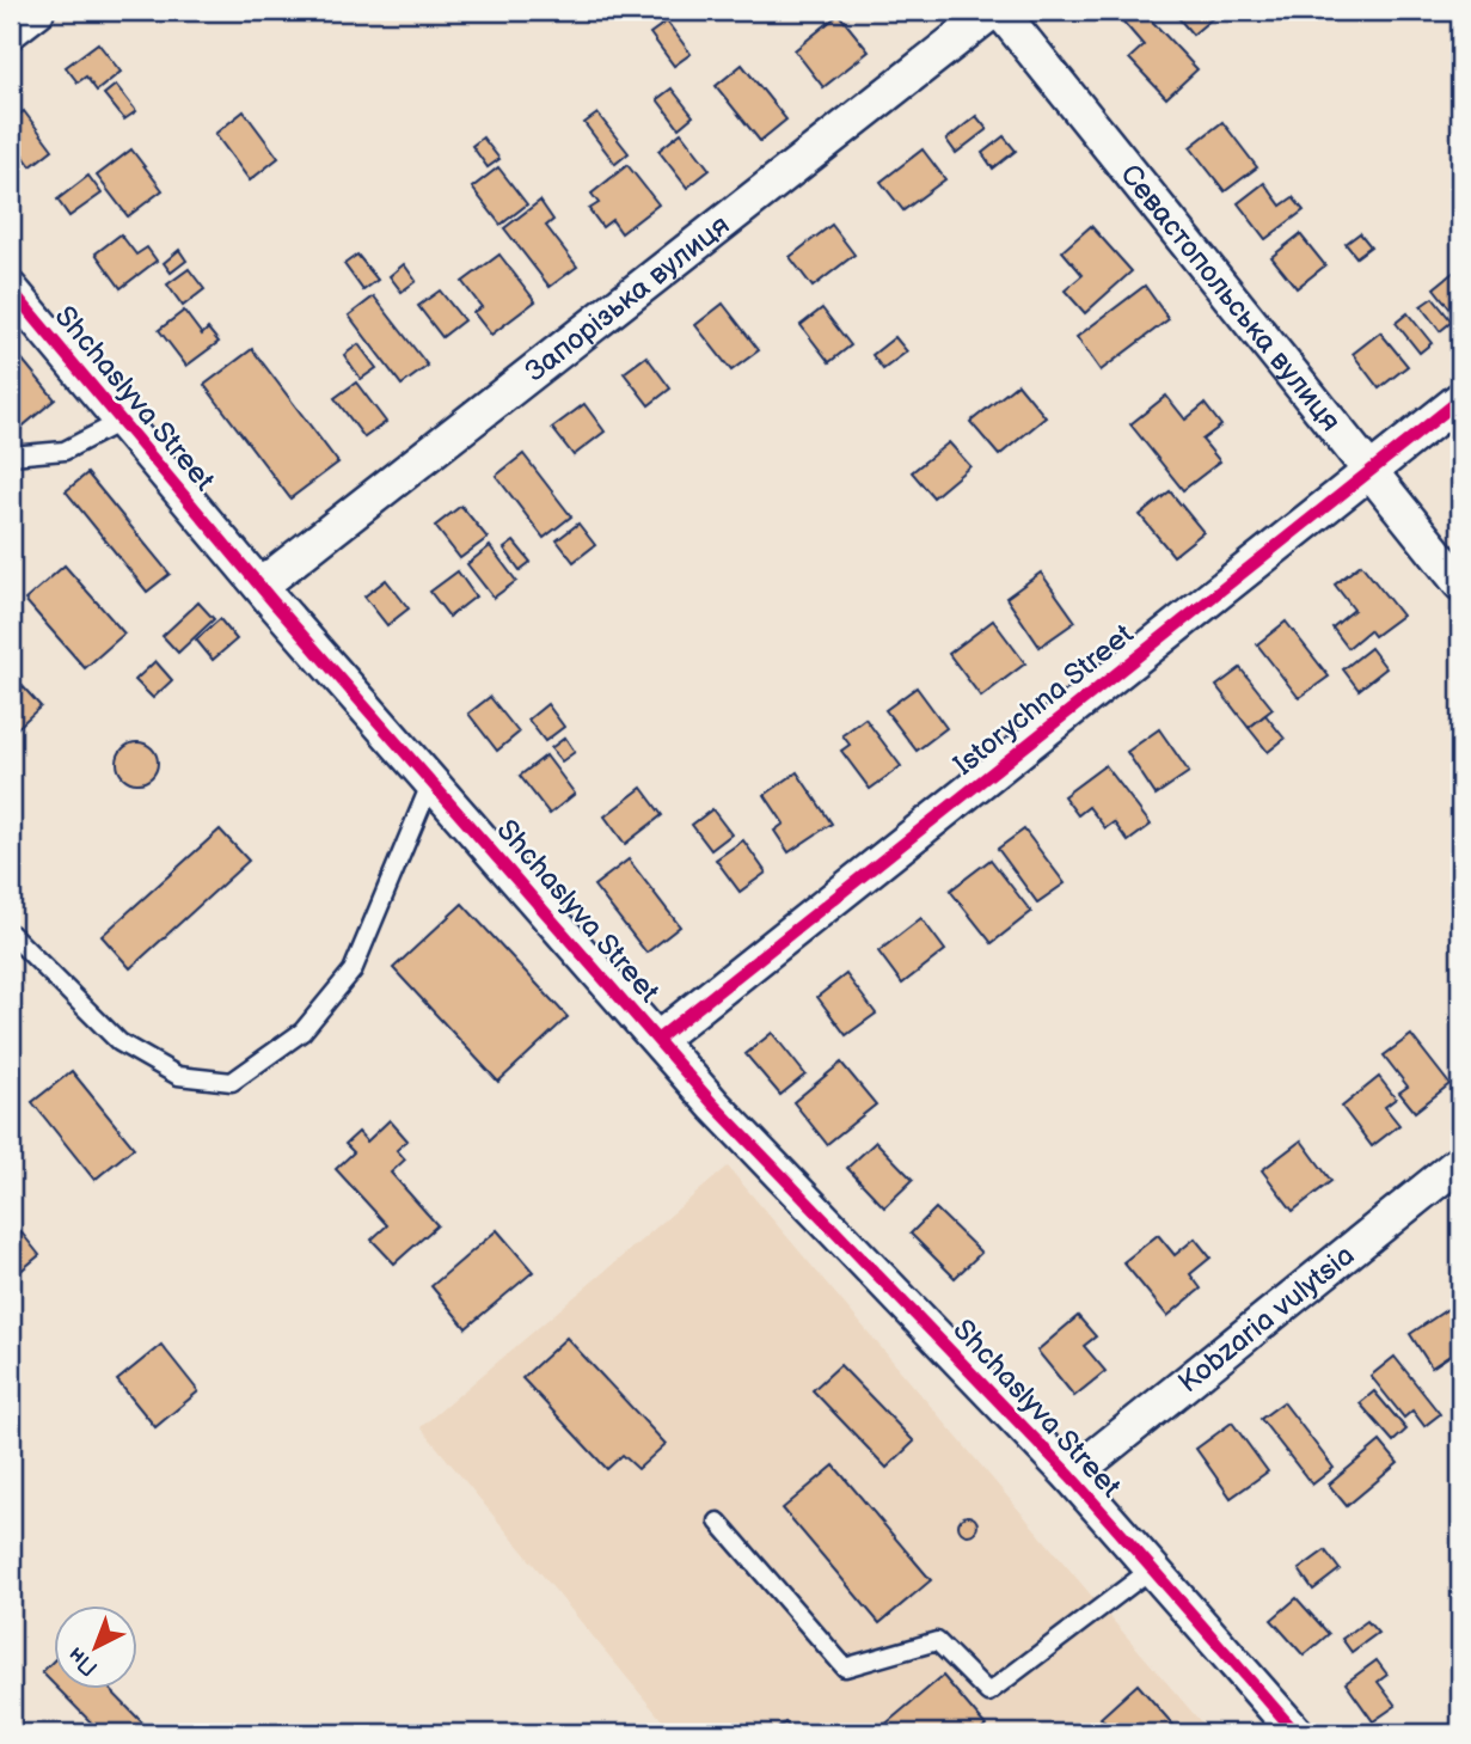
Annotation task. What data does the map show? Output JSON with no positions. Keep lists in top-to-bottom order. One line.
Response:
{"streets":{"street":["Севастопольська вулиця","Запорізька вулиця","Shchaslyva Street","Istorychna Street","Kobzaria vulytsia"]},"crossings":[["Севастопольська вулиця","Istorychna Street"],["Запорізька вулиця","Shchaslyva Street"],["Shchaslyva Street","Istorychna Street"],["Shchaslyva Street","Kobzaria vulytsia"]],"north":"bottom left"}
